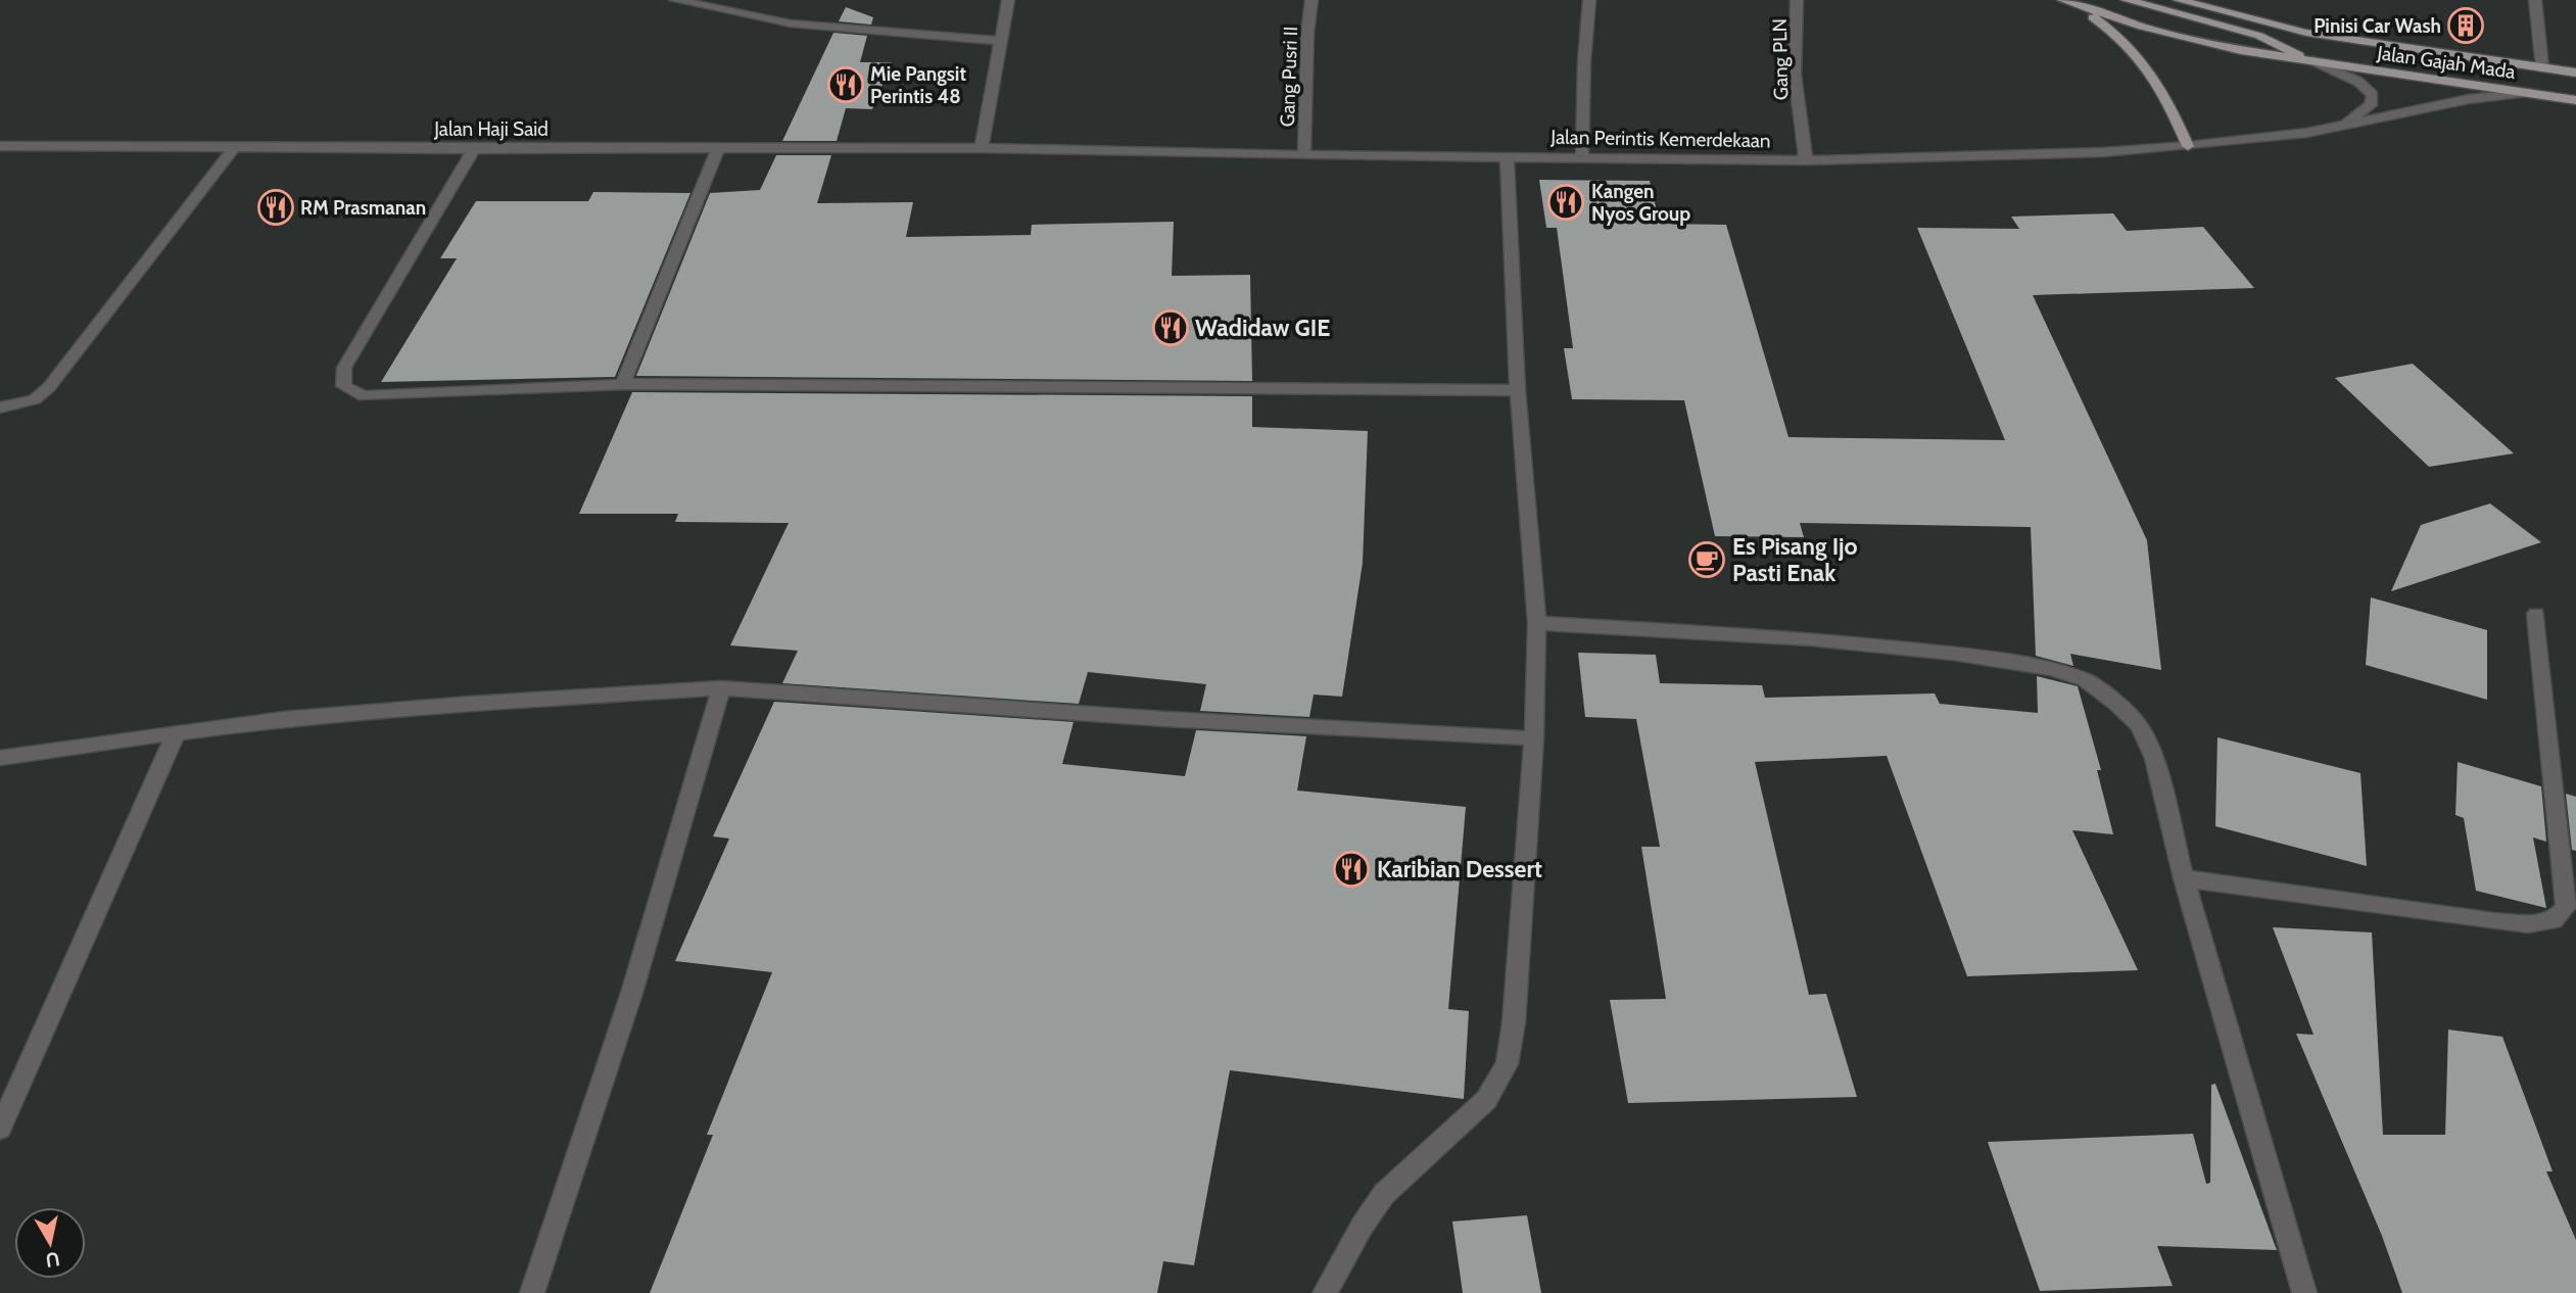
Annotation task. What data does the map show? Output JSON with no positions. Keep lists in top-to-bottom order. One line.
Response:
{"streets":{"main road":["Jalan Gajah Mada"],"street":["Gang PLN","Gang Pusri II","Jalan Haji Said","Jalan Perintis Kemerdekaan"]},"crossings":[["Gang PLN","Jalan Perintis Kemerdekaan"],["Jalan Gajah Mada","Jalan Perintis Kemerdekaan"],["Gang Pusri II","Jalan Perintis Kemerdekaan"],["Jalan Haji Said","Jalan Perintis Kemerdekaan"]],"places":{"building":["Pinisi Car Wash"],"restaurant":["Mie Pangsit Perintis 48","Kangen Nyos Group","RM Prasmanan","Wadidaw GIE","Karibian Dessert"],"cafe":["Es Pisang Ijo Pasti Enak"]},"north":"bottom"}
